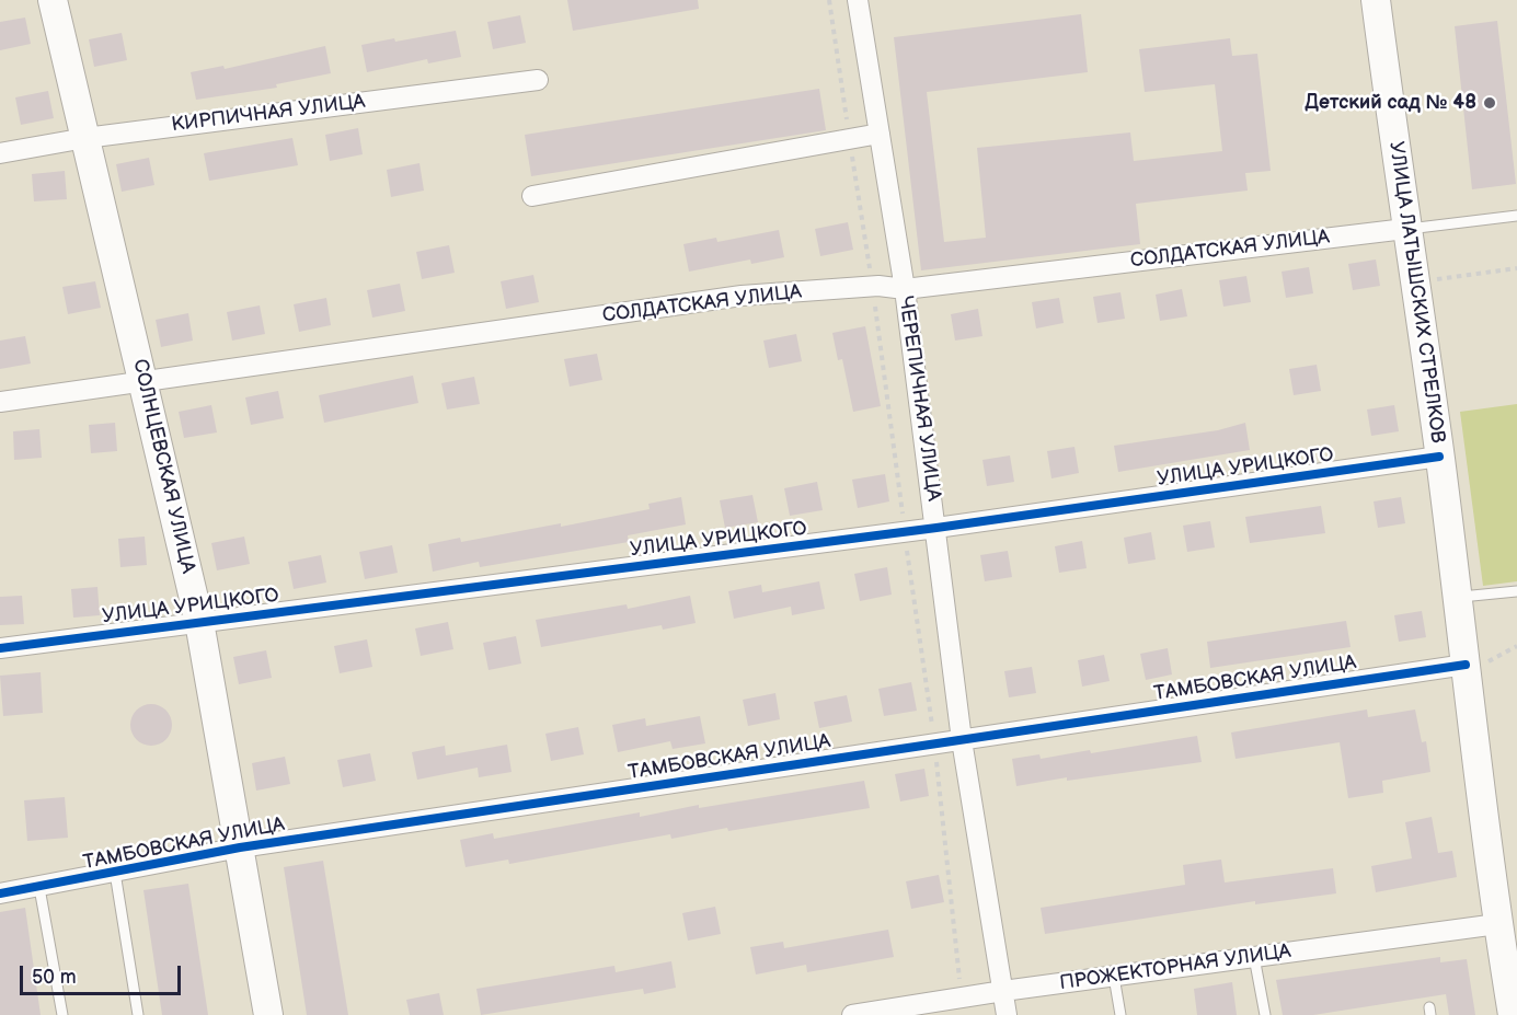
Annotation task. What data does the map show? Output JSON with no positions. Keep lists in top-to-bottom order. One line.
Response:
{"streets":{"street":["КИРПИЧНАЯ УЛИЦА","СОЛДАТСКАЯ УЛИЦА","УЛИЦА ЛАТЫШСКИХ СТРЕЛКОВ","ЧЕРЕПИЧНАЯ УЛИЦА","СОЛНЦЕВСКАЯ УЛИЦА","УЛИЦА УРИЦКОГО","ТАМБОВСКАЯ УЛИЦА","ПРОЖЕКТОРНАЯ УЛИЦА"]},"crossings":[["КИРПИЧНАЯ УЛИЦА","СОЛНЦЕВСКАЯ УЛИЦА"],["СОЛДАТСКАЯ УЛИЦА","УЛИЦА ЛАТЫШСКИХ СТРЕЛКОВ"],["СОЛДАТСКАЯ УЛИЦА","ЧЕРЕПИЧНАЯ УЛИЦА"],["СОЛДАТСКАЯ УЛИЦА","СОЛНЦЕВСКАЯ УЛИЦА"],["УЛИЦА ЛАТЫШСКИХ СТРЕЛКОВ","УЛИЦА УРИЦКОГО"],["УЛИЦА ЛАТЫШСКИХ СТРЕЛКОВ","ТАМБОВСКАЯ УЛИЦА"],["УЛИЦА ЛАТЫШСКИХ СТРЕЛКОВ","ПРОЖЕКТОРНАЯ УЛИЦА"],["ЧЕРЕПИЧНАЯ УЛИЦА","УЛИЦА УРИЦКОГО"],["ЧЕРЕПИЧНАЯ УЛИЦА","ТАМБОВСКАЯ УЛИЦА"],["ЧЕРЕПИЧНАЯ УЛИЦА","ПРОЖЕКТОРНАЯ УЛИЦА"],["СОЛНЦЕВСКАЯ УЛИЦА","УЛИЦА УРИЦКОГО"],["СОЛНЦЕВСКАЯ УЛИЦА","ТАМБОВСКАЯ УЛИЦА"]],"places":["Детский сад № 48"],"scale_bar":"50 m"}
